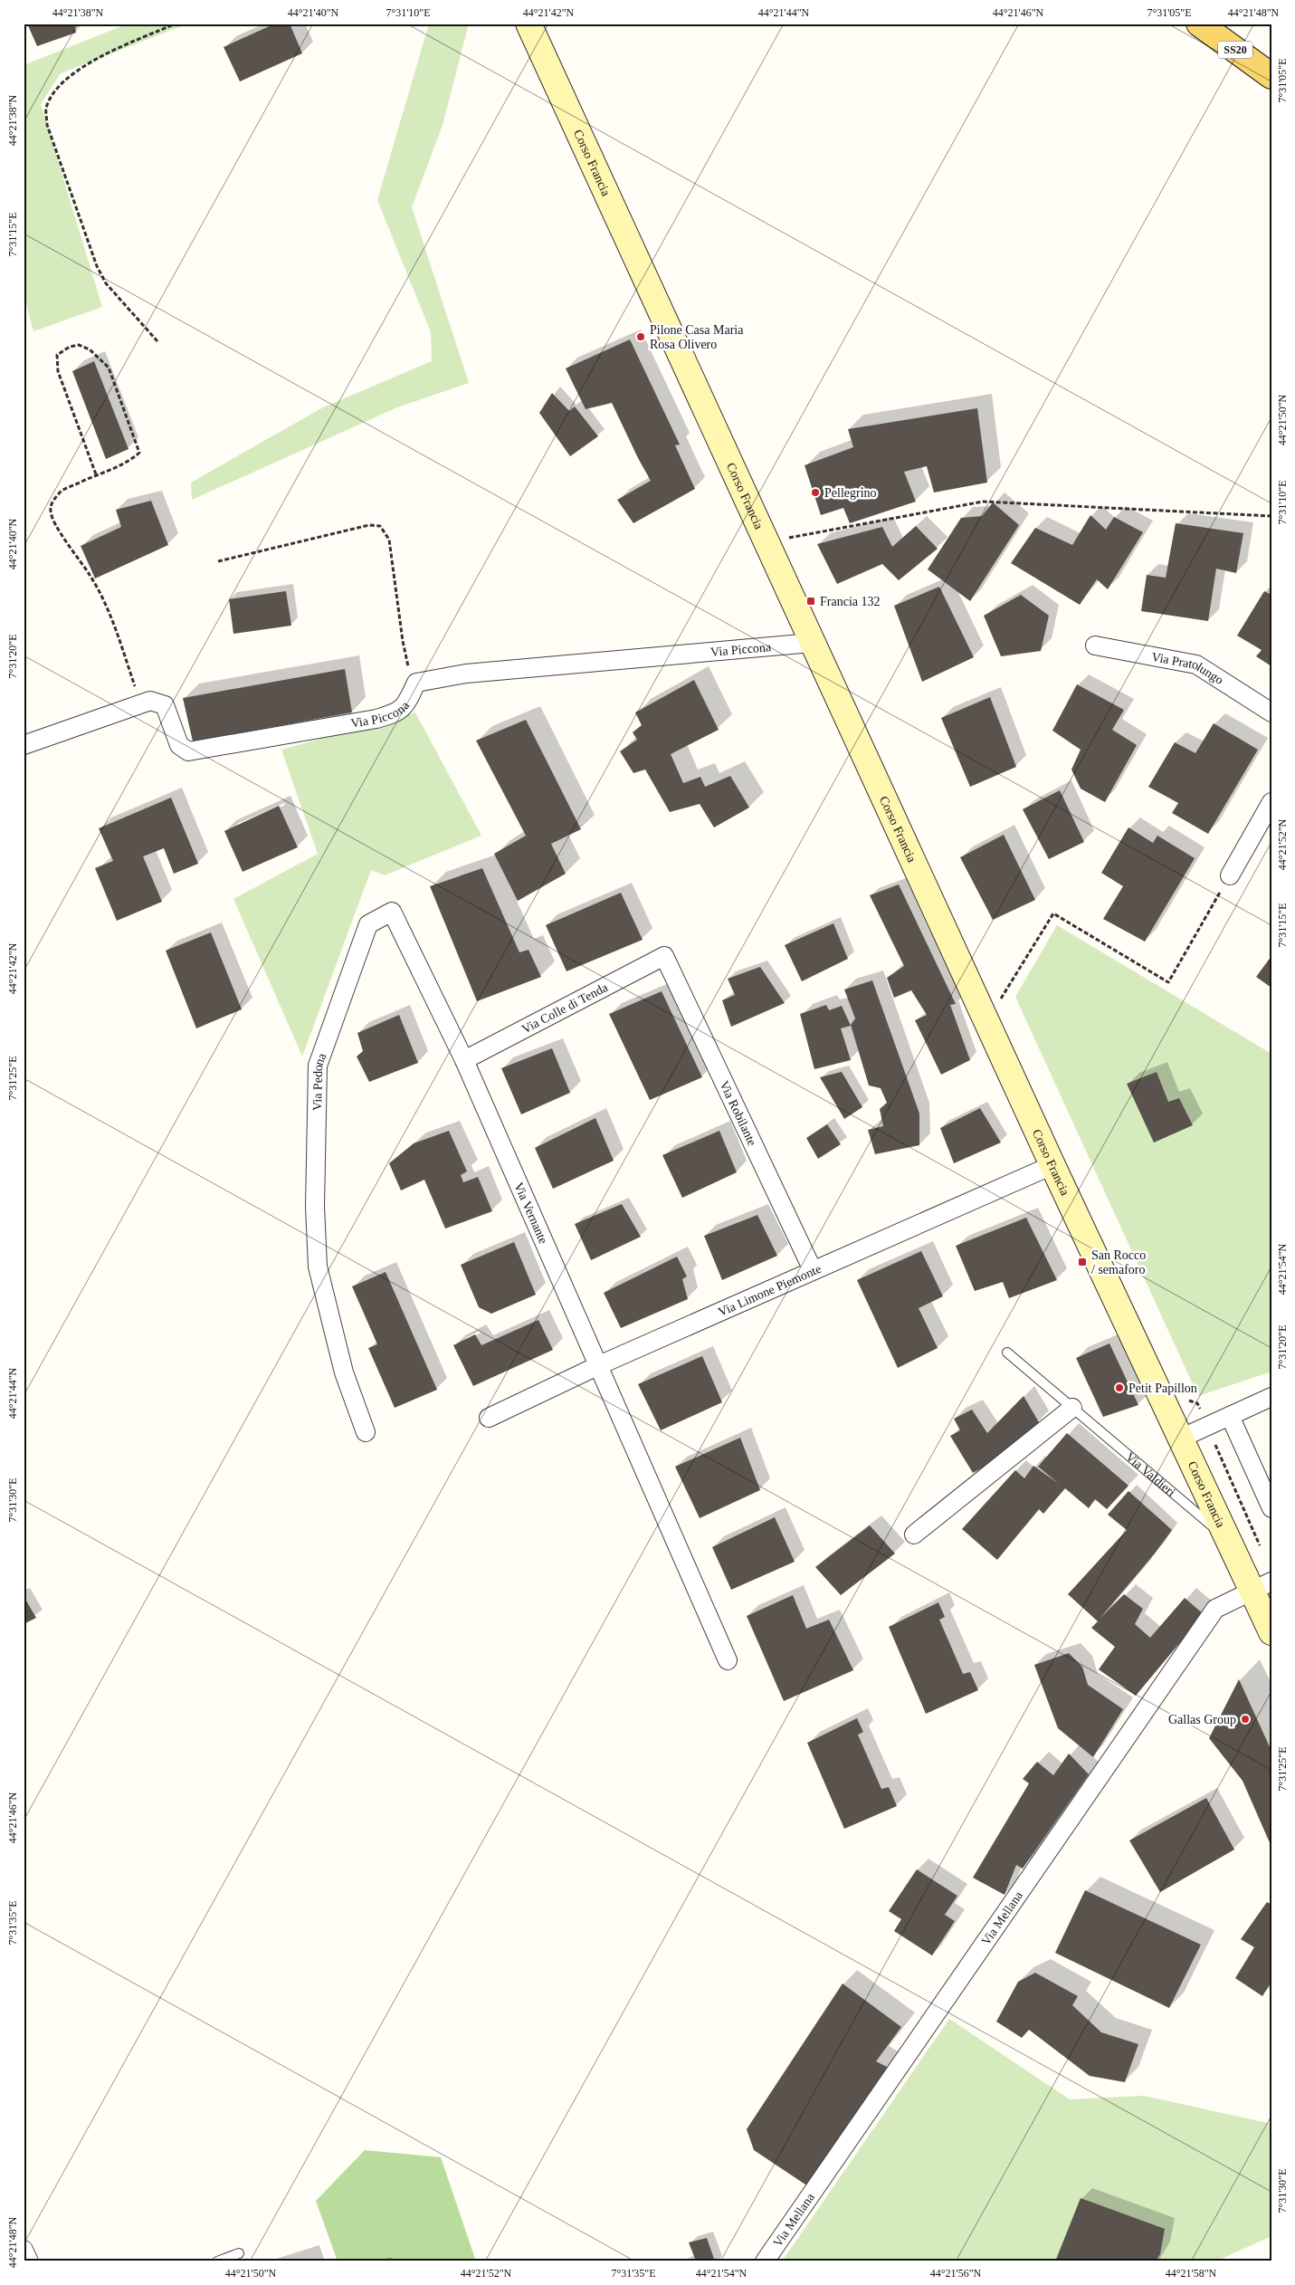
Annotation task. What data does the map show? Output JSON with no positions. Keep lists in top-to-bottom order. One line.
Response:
{"streets":{"main road":["SS20","Corso Francia"],"street":["Via Piccona","Via Pratolungo","Via Colle di Tenda","Via Pedona","Via Robilante","Via Vernante","Via Limone Piemonte","Via Mellana"],"lane":["Via Valdieri"]},"crossings":[["Corso Francia","Via Piccona"],["Corso Francia","Via Limone Piemonte"],["Corso Francia","Via Valdieri"],["Corso Francia","Via Mellana"],["Via Colle di Tenda","Via Pedona"],["Via Colle di Tenda","Via Robilante"],["Via Colle di Tenda","Via Vernante"],["Via Pedona","Via Vernante"],["Via Robilante","Via Limone Piemonte"],["Via Vernante","Via Limone Piemonte"]],"places":{"other":["Pilone Casa Maria Rosa Olivero","Pellegrino","Petit Papillon","Gallas Group"],"transit":["Francia 132","San Rocco / semaforo"]},"coordinates":["44°21'38\"N","44°21'40\"N","7°31'10\"E","44°21'42\"N","44°21'44\"N","44°21'46\"N","7°31'05\"E","44°21'48\"N","7°31'15\"E","44°21'50\"N","7°31'20\"E","44°21'52\"N","7°31'25\"E","44°21'54\"N","7°31'30\"E","7°31'35\"E","44°21'56\"N","44°21'58\"N"]}
